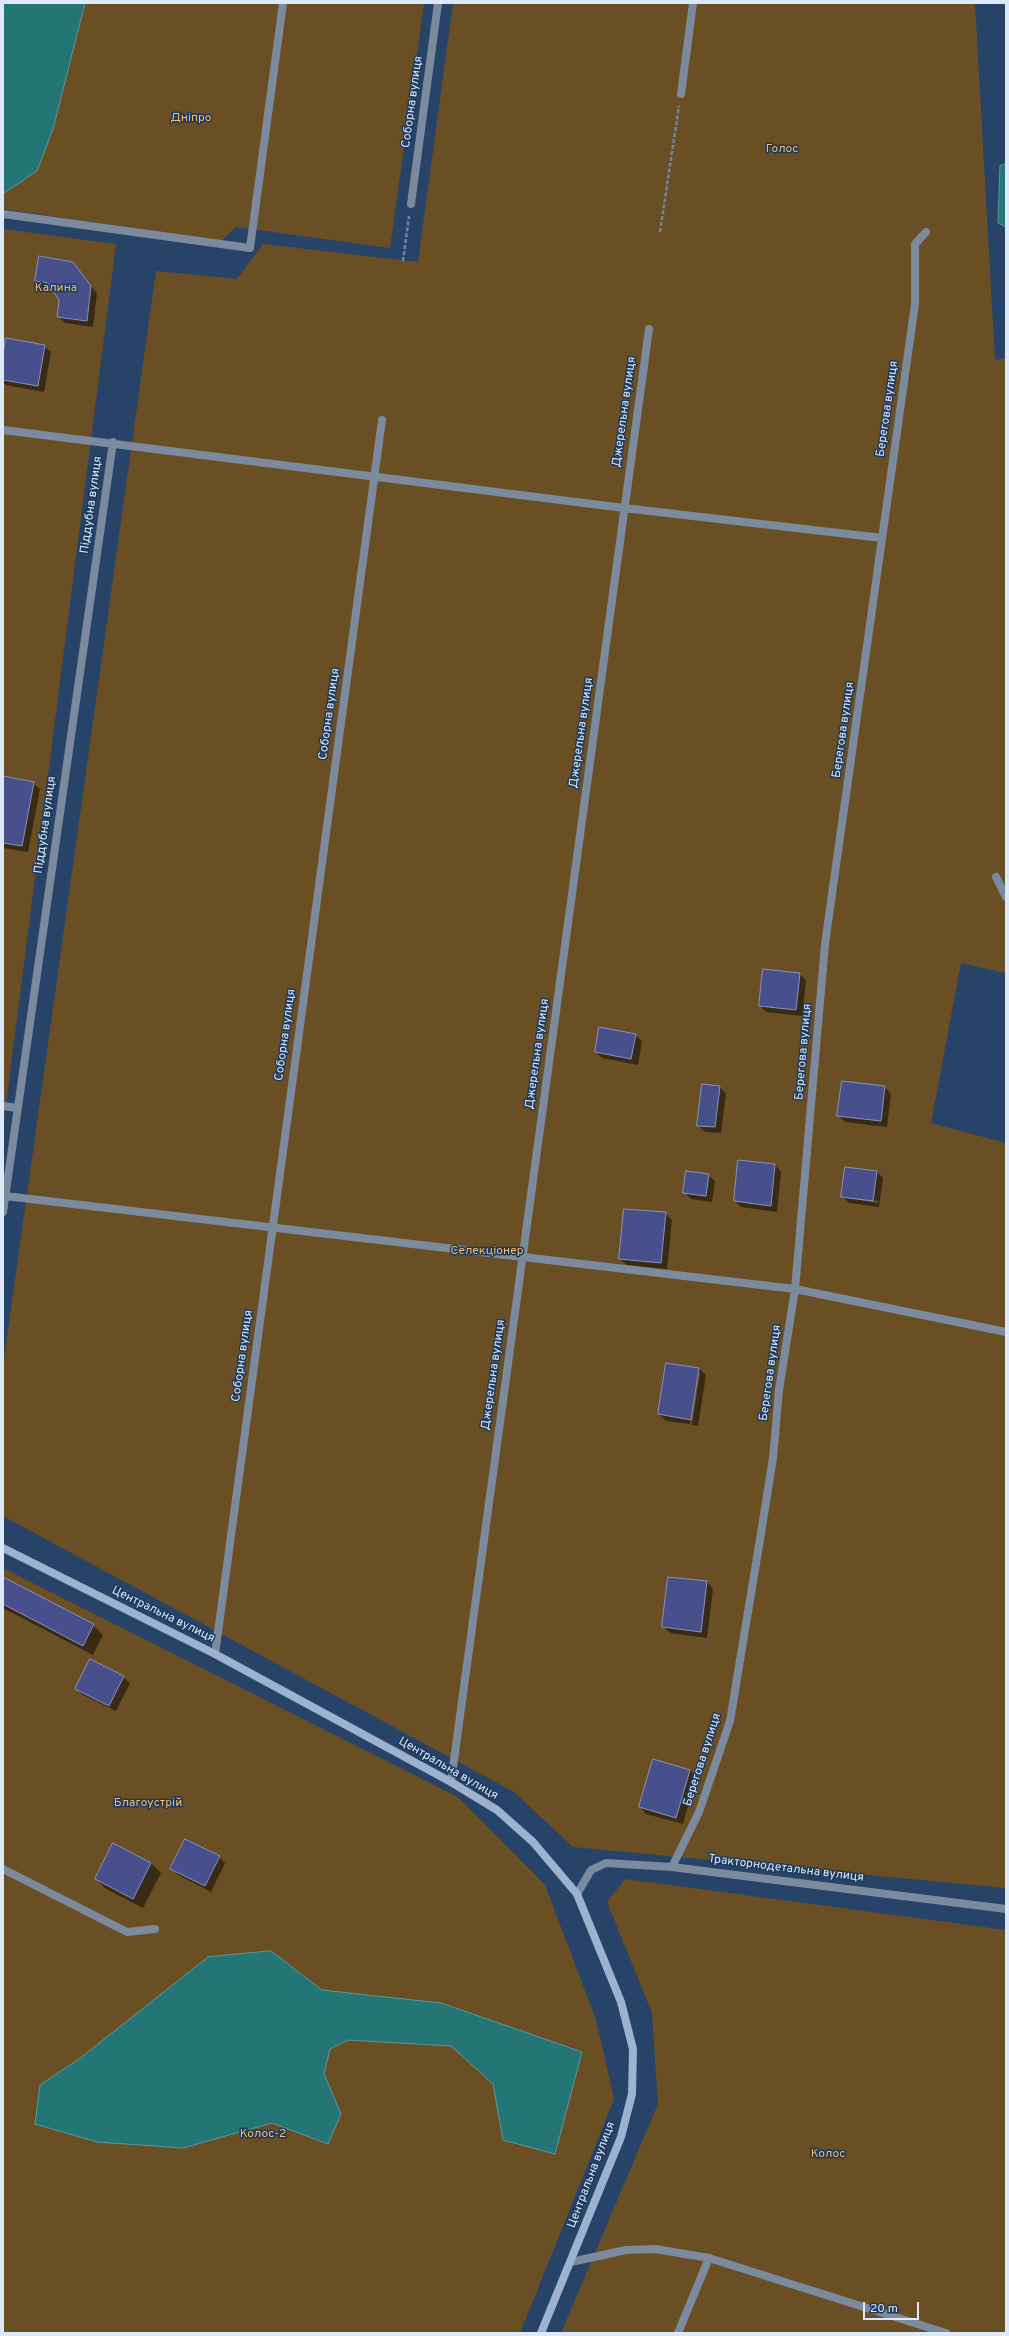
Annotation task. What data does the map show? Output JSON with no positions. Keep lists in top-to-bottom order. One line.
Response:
{"streets":{"street":["Соборна вулиця","Берегова вулиця","Джерельна вулиця","Піддубна вулиця","Центральна вулиця","Тракторнодетальна вулиця"]},"crossings":[["Соборна вулиця","Центральна вулиця"],["Берегова вулиця","Тракторнодетальна вулиця"],["Джерельна вулиця","Центральна вулиця"],["Центральна вулиця","Тракторнодетальна вулиця"]],"parks":["Дніпро","Голос","Калина","Селекціонер","Благоустрій","Колос-2","Колос"],"scale_bar":"20 m"}
